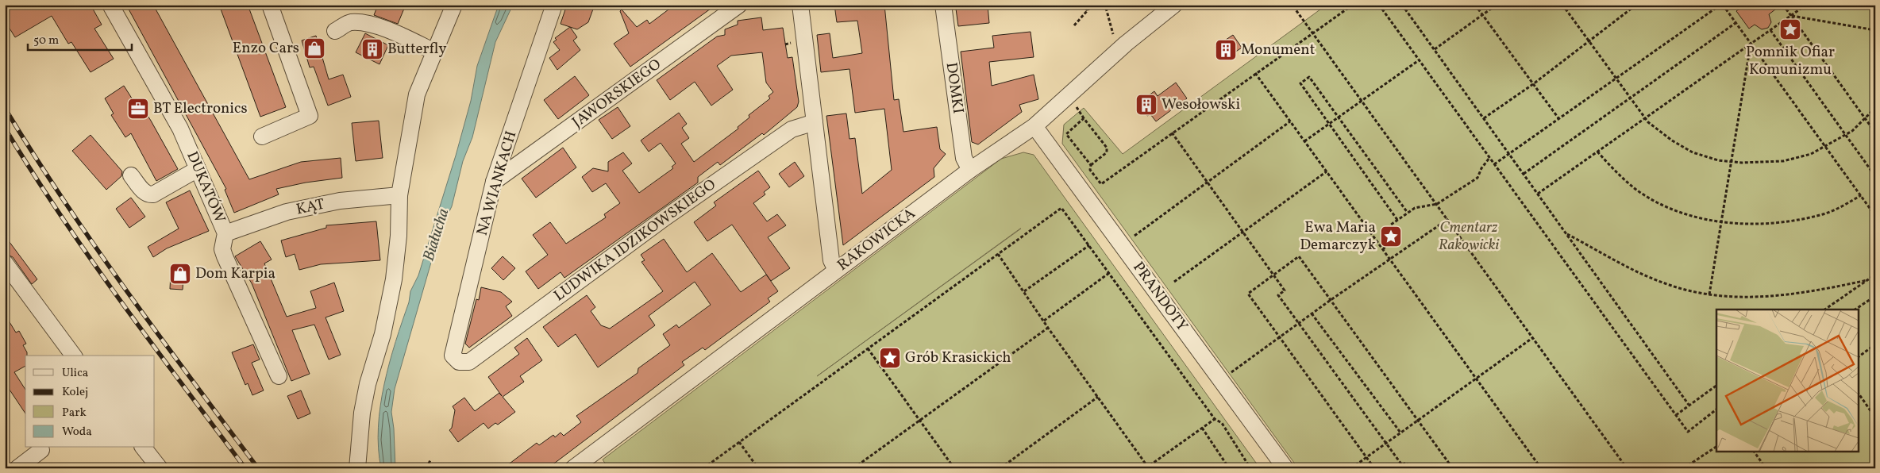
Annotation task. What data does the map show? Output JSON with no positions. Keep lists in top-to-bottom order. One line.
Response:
{"streets":{"street":["DOMKI","JAWORSKIEGO","NA WIANKACH","DUKATÓW","KĄT","RAKOWICKA","LUDWIKA IDZIKOWSKIEGO","PRANDOTY"]},"crossings":[["DOMKI","RAKOWICKA"],["JAWORSKIEGO","NA WIANKACH"],["NA WIANKACH","LUDWIKA IDZIKOWSKIEGO"],["DUKATÓW","KĄT"],["RAKOWICKA","PRANDOTY"]],"water":["Białucha"],"parks":["Cmentarz Rakowicki"],"places":{"place":["Pomnik Ofiar Komunizmu","Ewa Maria Demarczyk","Grób Krasickich"],"shop":["Enzo Cars","Dom Karpia"],"building":["Butterfly","Monument","Wesołowski"],"office":["BT Electronics"]},"legend":["Ulica","Kolej","Park","Woda"],"scale_bar":"50 m"}
